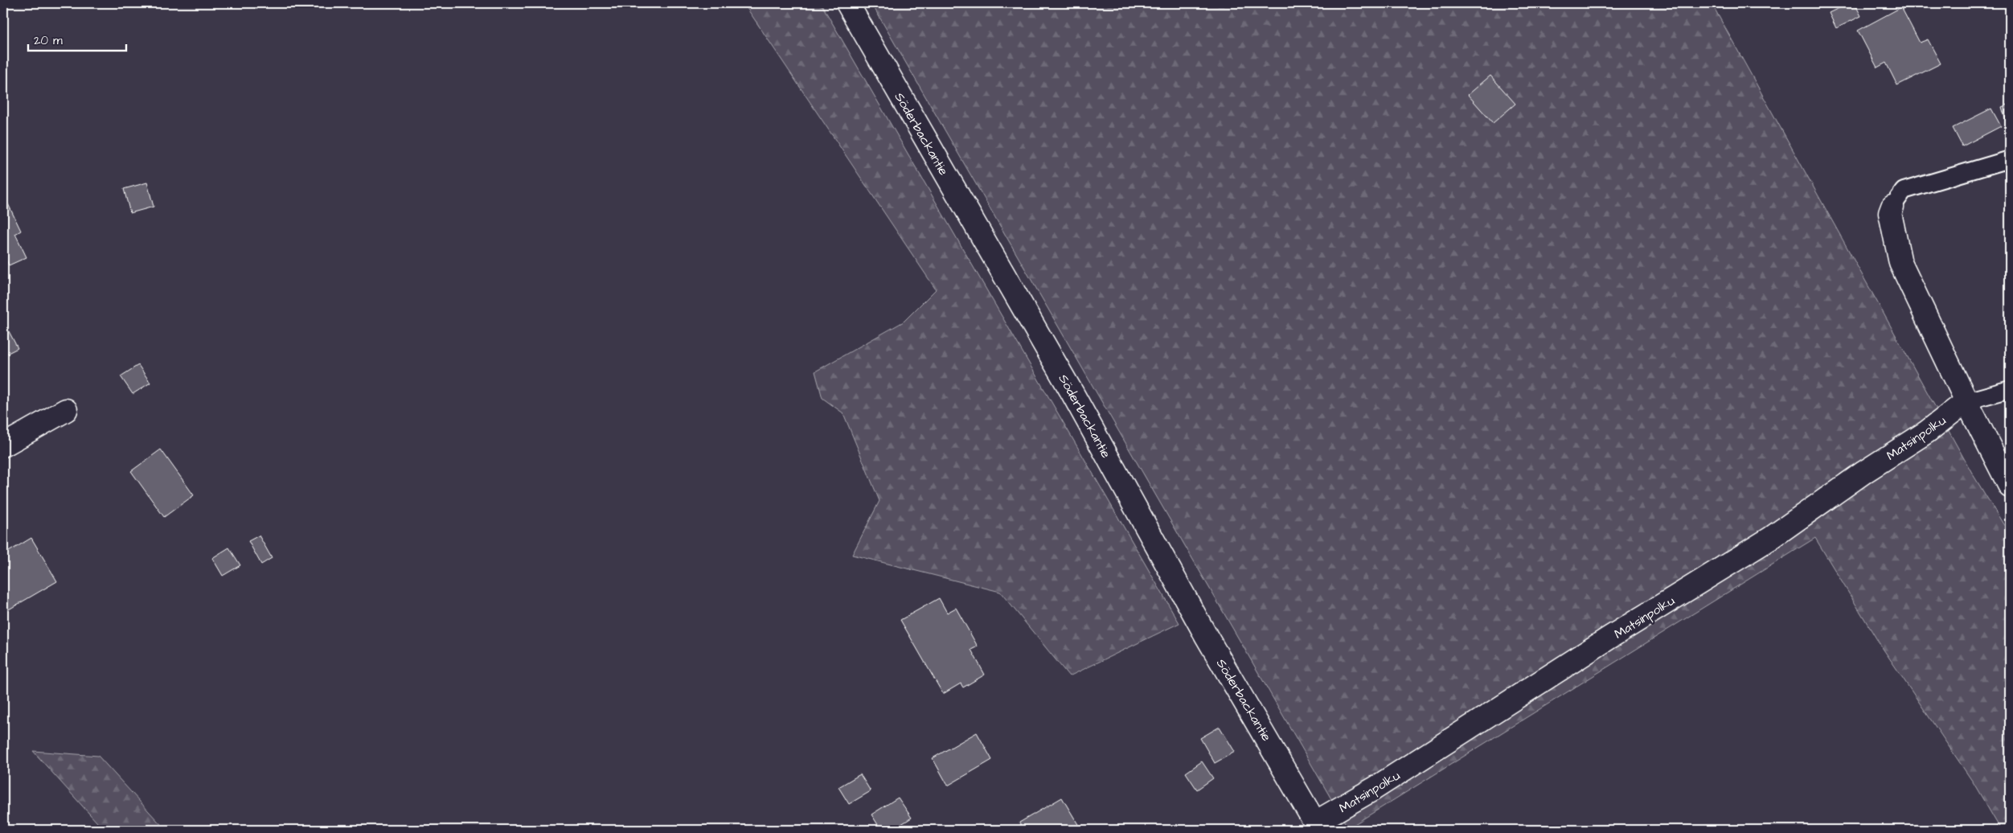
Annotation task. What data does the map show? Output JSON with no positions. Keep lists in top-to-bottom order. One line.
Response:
{"streets":{"street":["Söderbackantie","Matsinpolku"]},"crossings":[["Söderbackantie","Matsinpolku"]],"scale_bar":"20 m"}
